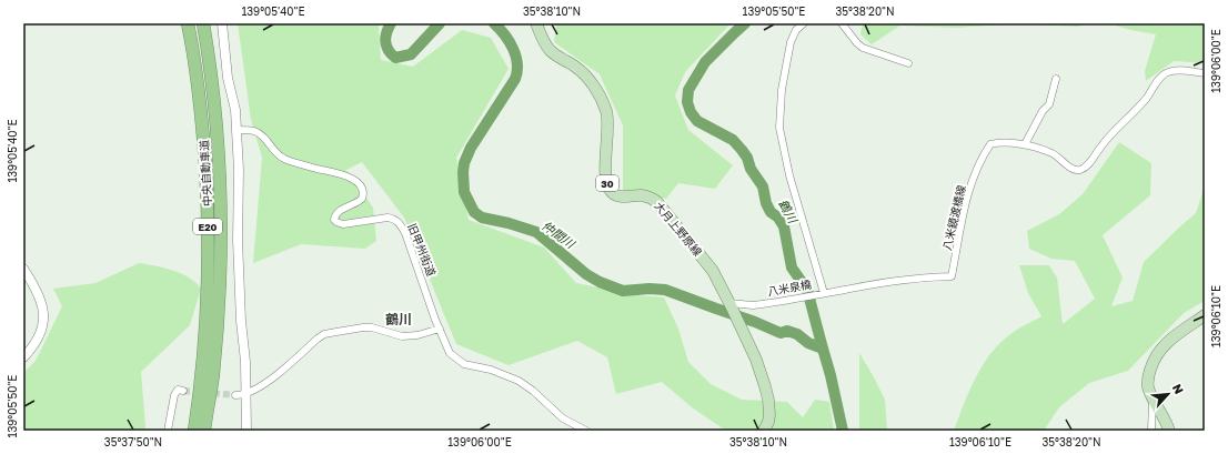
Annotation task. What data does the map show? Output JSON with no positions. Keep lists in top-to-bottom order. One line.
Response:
{"streets":{"highway":["中央自動車道","E20"],"main road":["30","大月上野原線"],"street":["八米鏡渡橋線","旧甲州街道","八米泉橋"]},"crossings":[["八米鏡渡橋線","八米泉橋"],["大月上野原線","八米泉橋"]],"districts":["鶴川"],"water":["鶴川","仲間川"],"north":"top right","coordinates":["139°05'40\"E","35°38'10\"N","139°05'50\"E","35°38'20\"N","139°06'00\"E","139°06'10\"E","35°37'50\"N"]}
